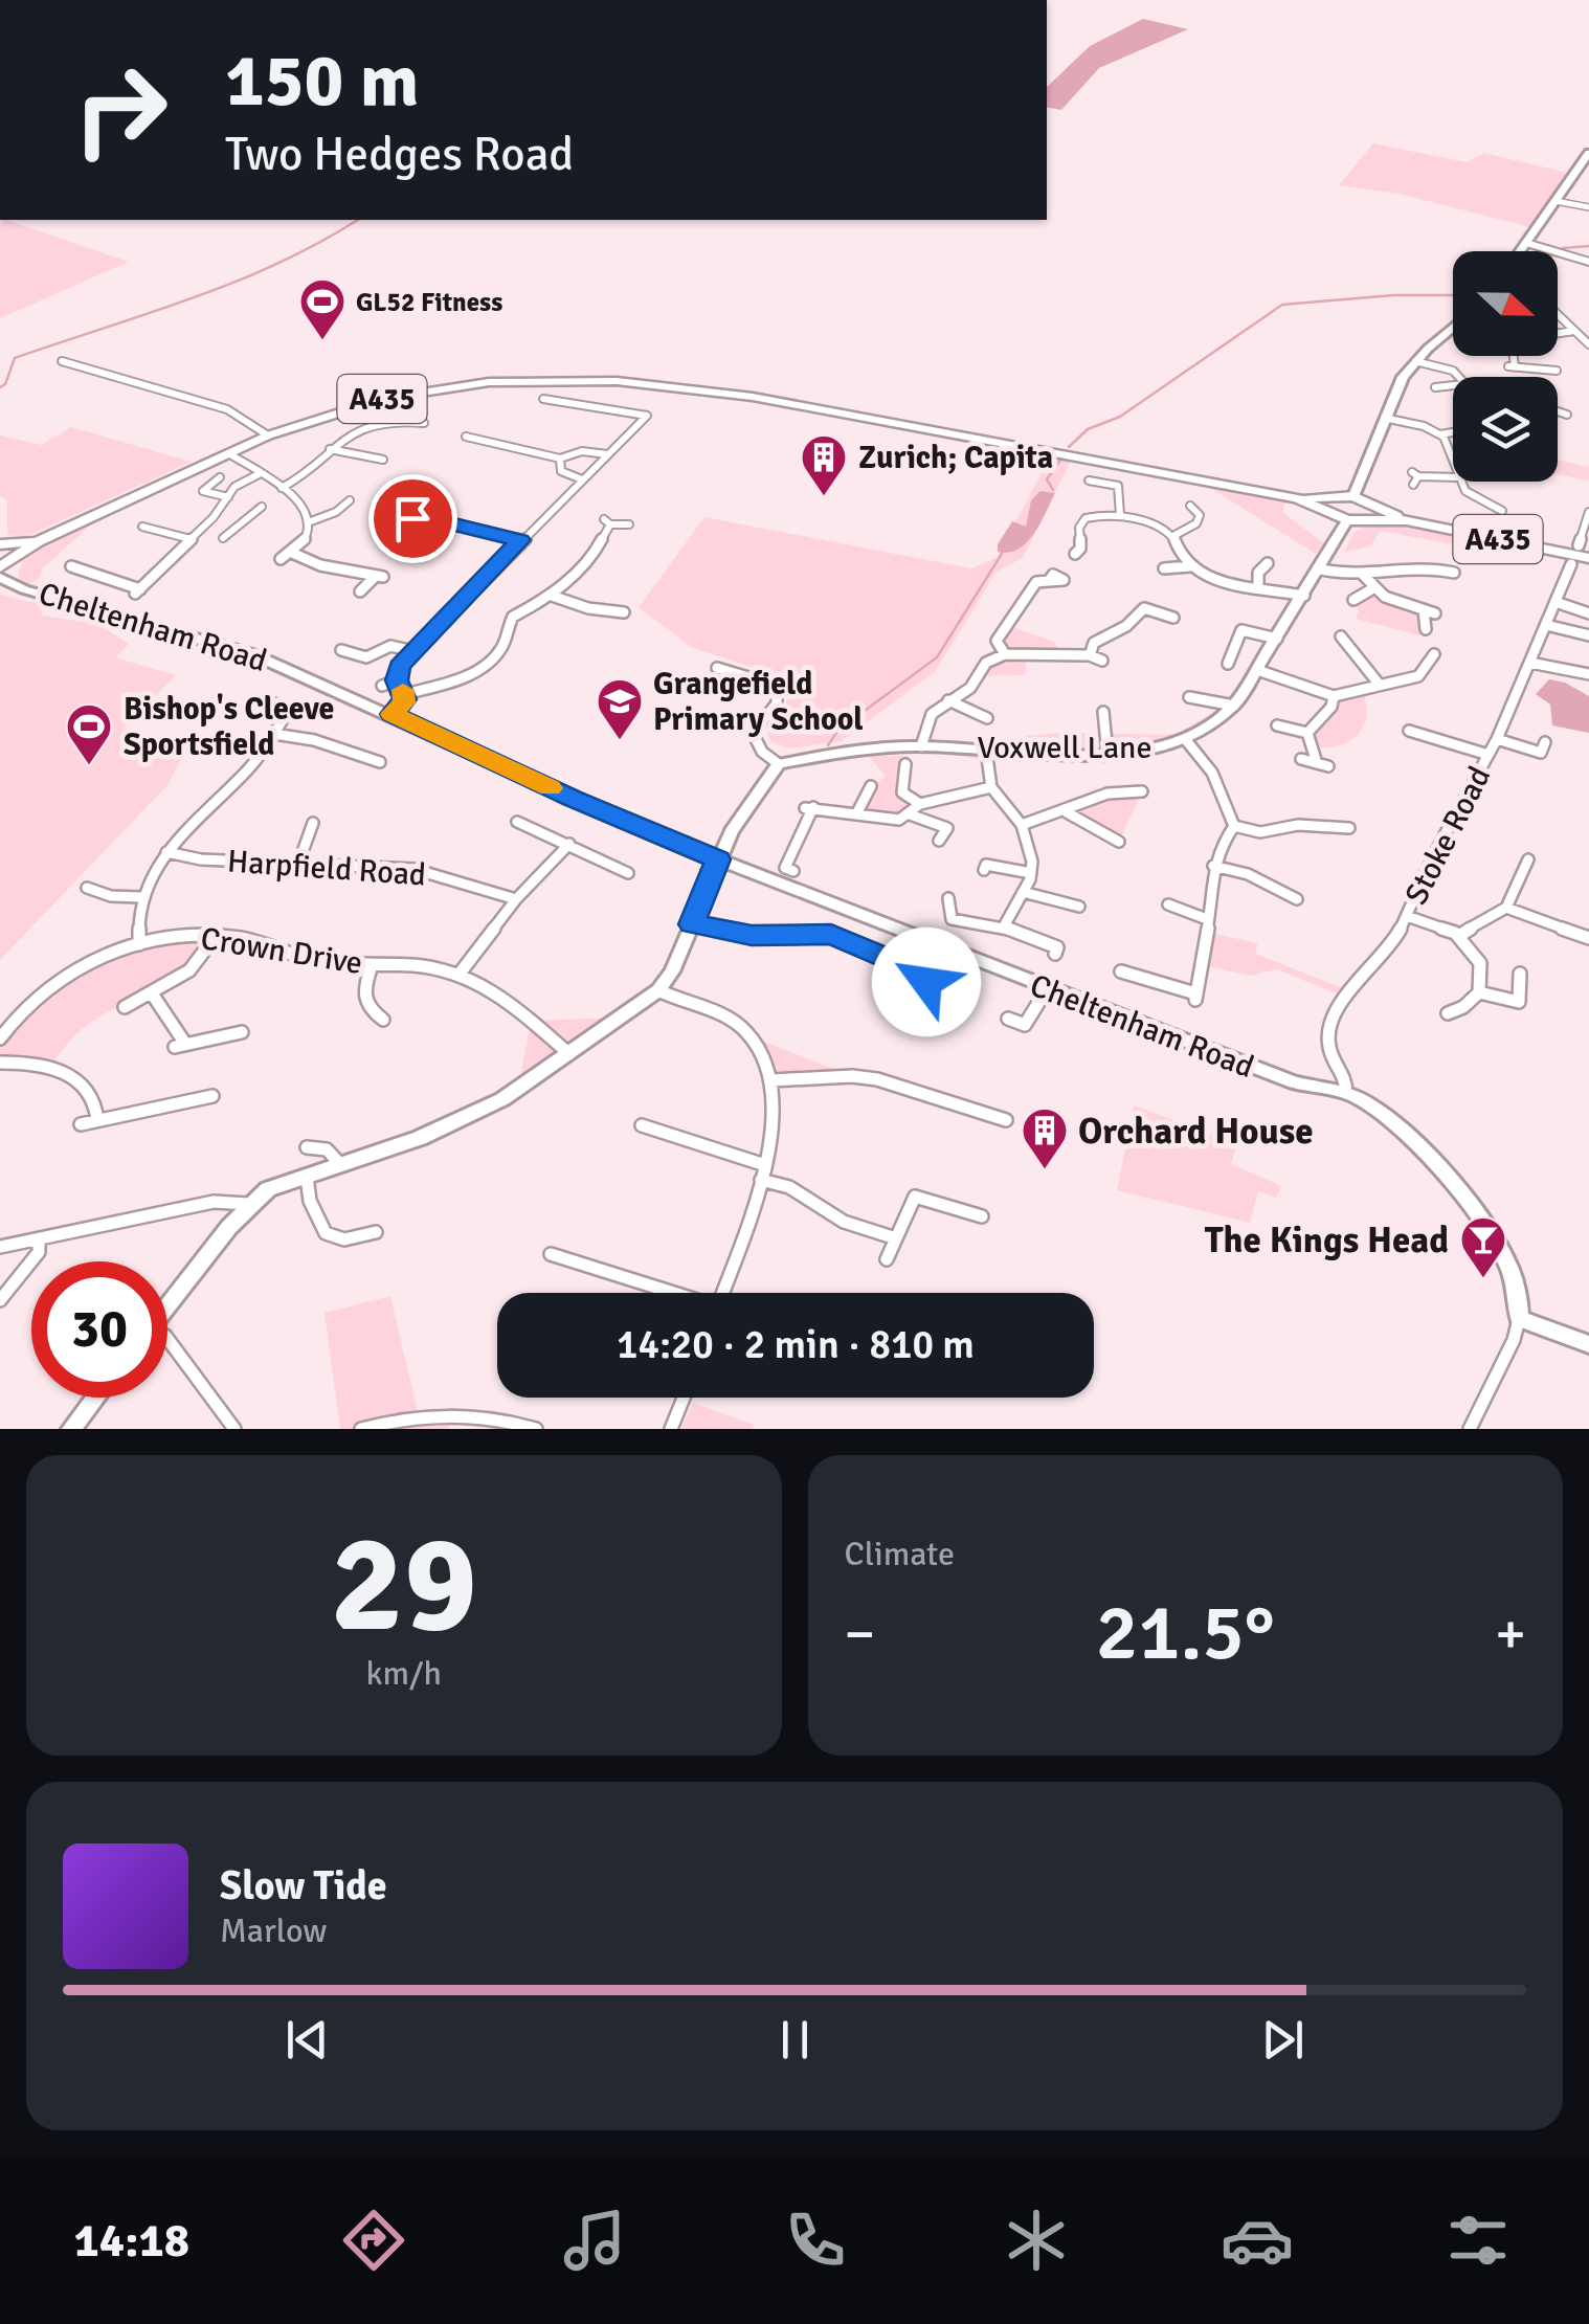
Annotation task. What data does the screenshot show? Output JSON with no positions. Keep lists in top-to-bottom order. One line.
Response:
{"streets":{"main road":["A435"],"street":["Cheltenham Road","Voxwell Lane","Stoke Road","Harpfield Road","Crown Drive"]},"crossings":[["A435","Cheltenham Road"],["Cheltenham Road","Stoke Road"]],"places":{"sports":["GL52 Fitness","Bishop's Cleeve Sportsfield"],"building":["Zurich; Capita","Orchard House"],"school or university":["Grangefield Primary School"],"bar":["The Kings Head"]},"north":"right","page":{"turn":["150 m","Two Hedges Road"],"limit":"30","trip":"14:20 · 2 min · 810 m","tile":[["29","km/h"],"Climate"],"heat":["−","21.5°","+"],"song":["Slow Tide","Marlow"],"tabs":"14:18"}}
